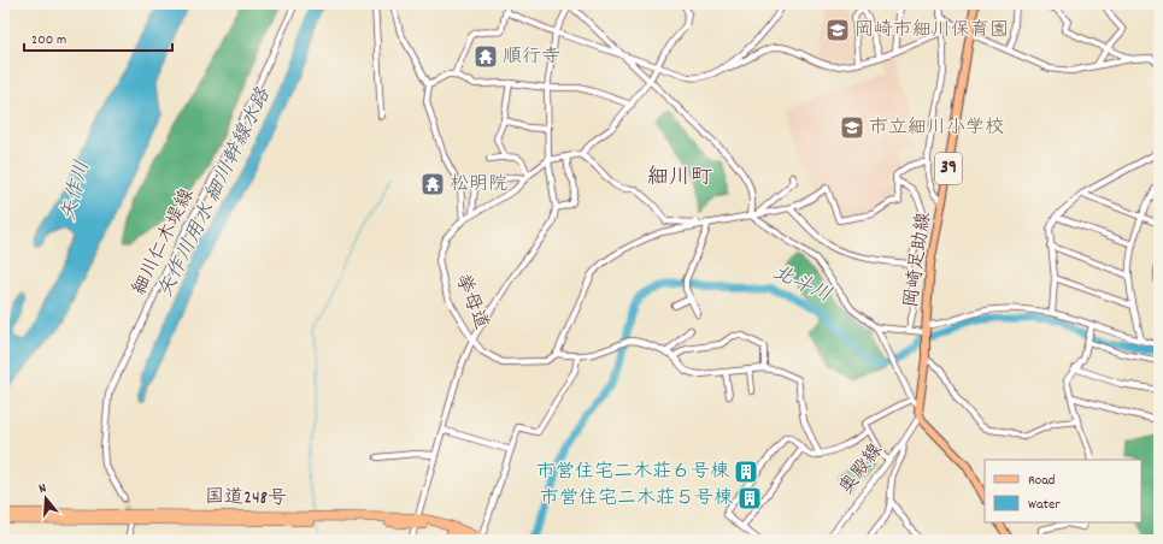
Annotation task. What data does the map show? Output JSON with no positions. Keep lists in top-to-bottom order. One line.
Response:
{"streets":{"highway":["国道248号"],"main road":["39","岡崎足助線"],"street":["細川仁木堤線","挙母道","奥殿線"]},"crossings":[["岡崎足助線","奥殿線"],["挙母道","国道248号"]],"districts":["細川町"],"water":["矢作川","矢作川用水 細川幹線水路","北斗川"],"places":{"school or university":["岡崎市細川保育園","市立細川小学校"],"temple":["順行寺","松明院"],"building":["市営住宅二木荘６号棟","市営住宅二木荘５号棟"]},"legend":["Road","Water"],"scale_bar":"200 m","north":"top"}
